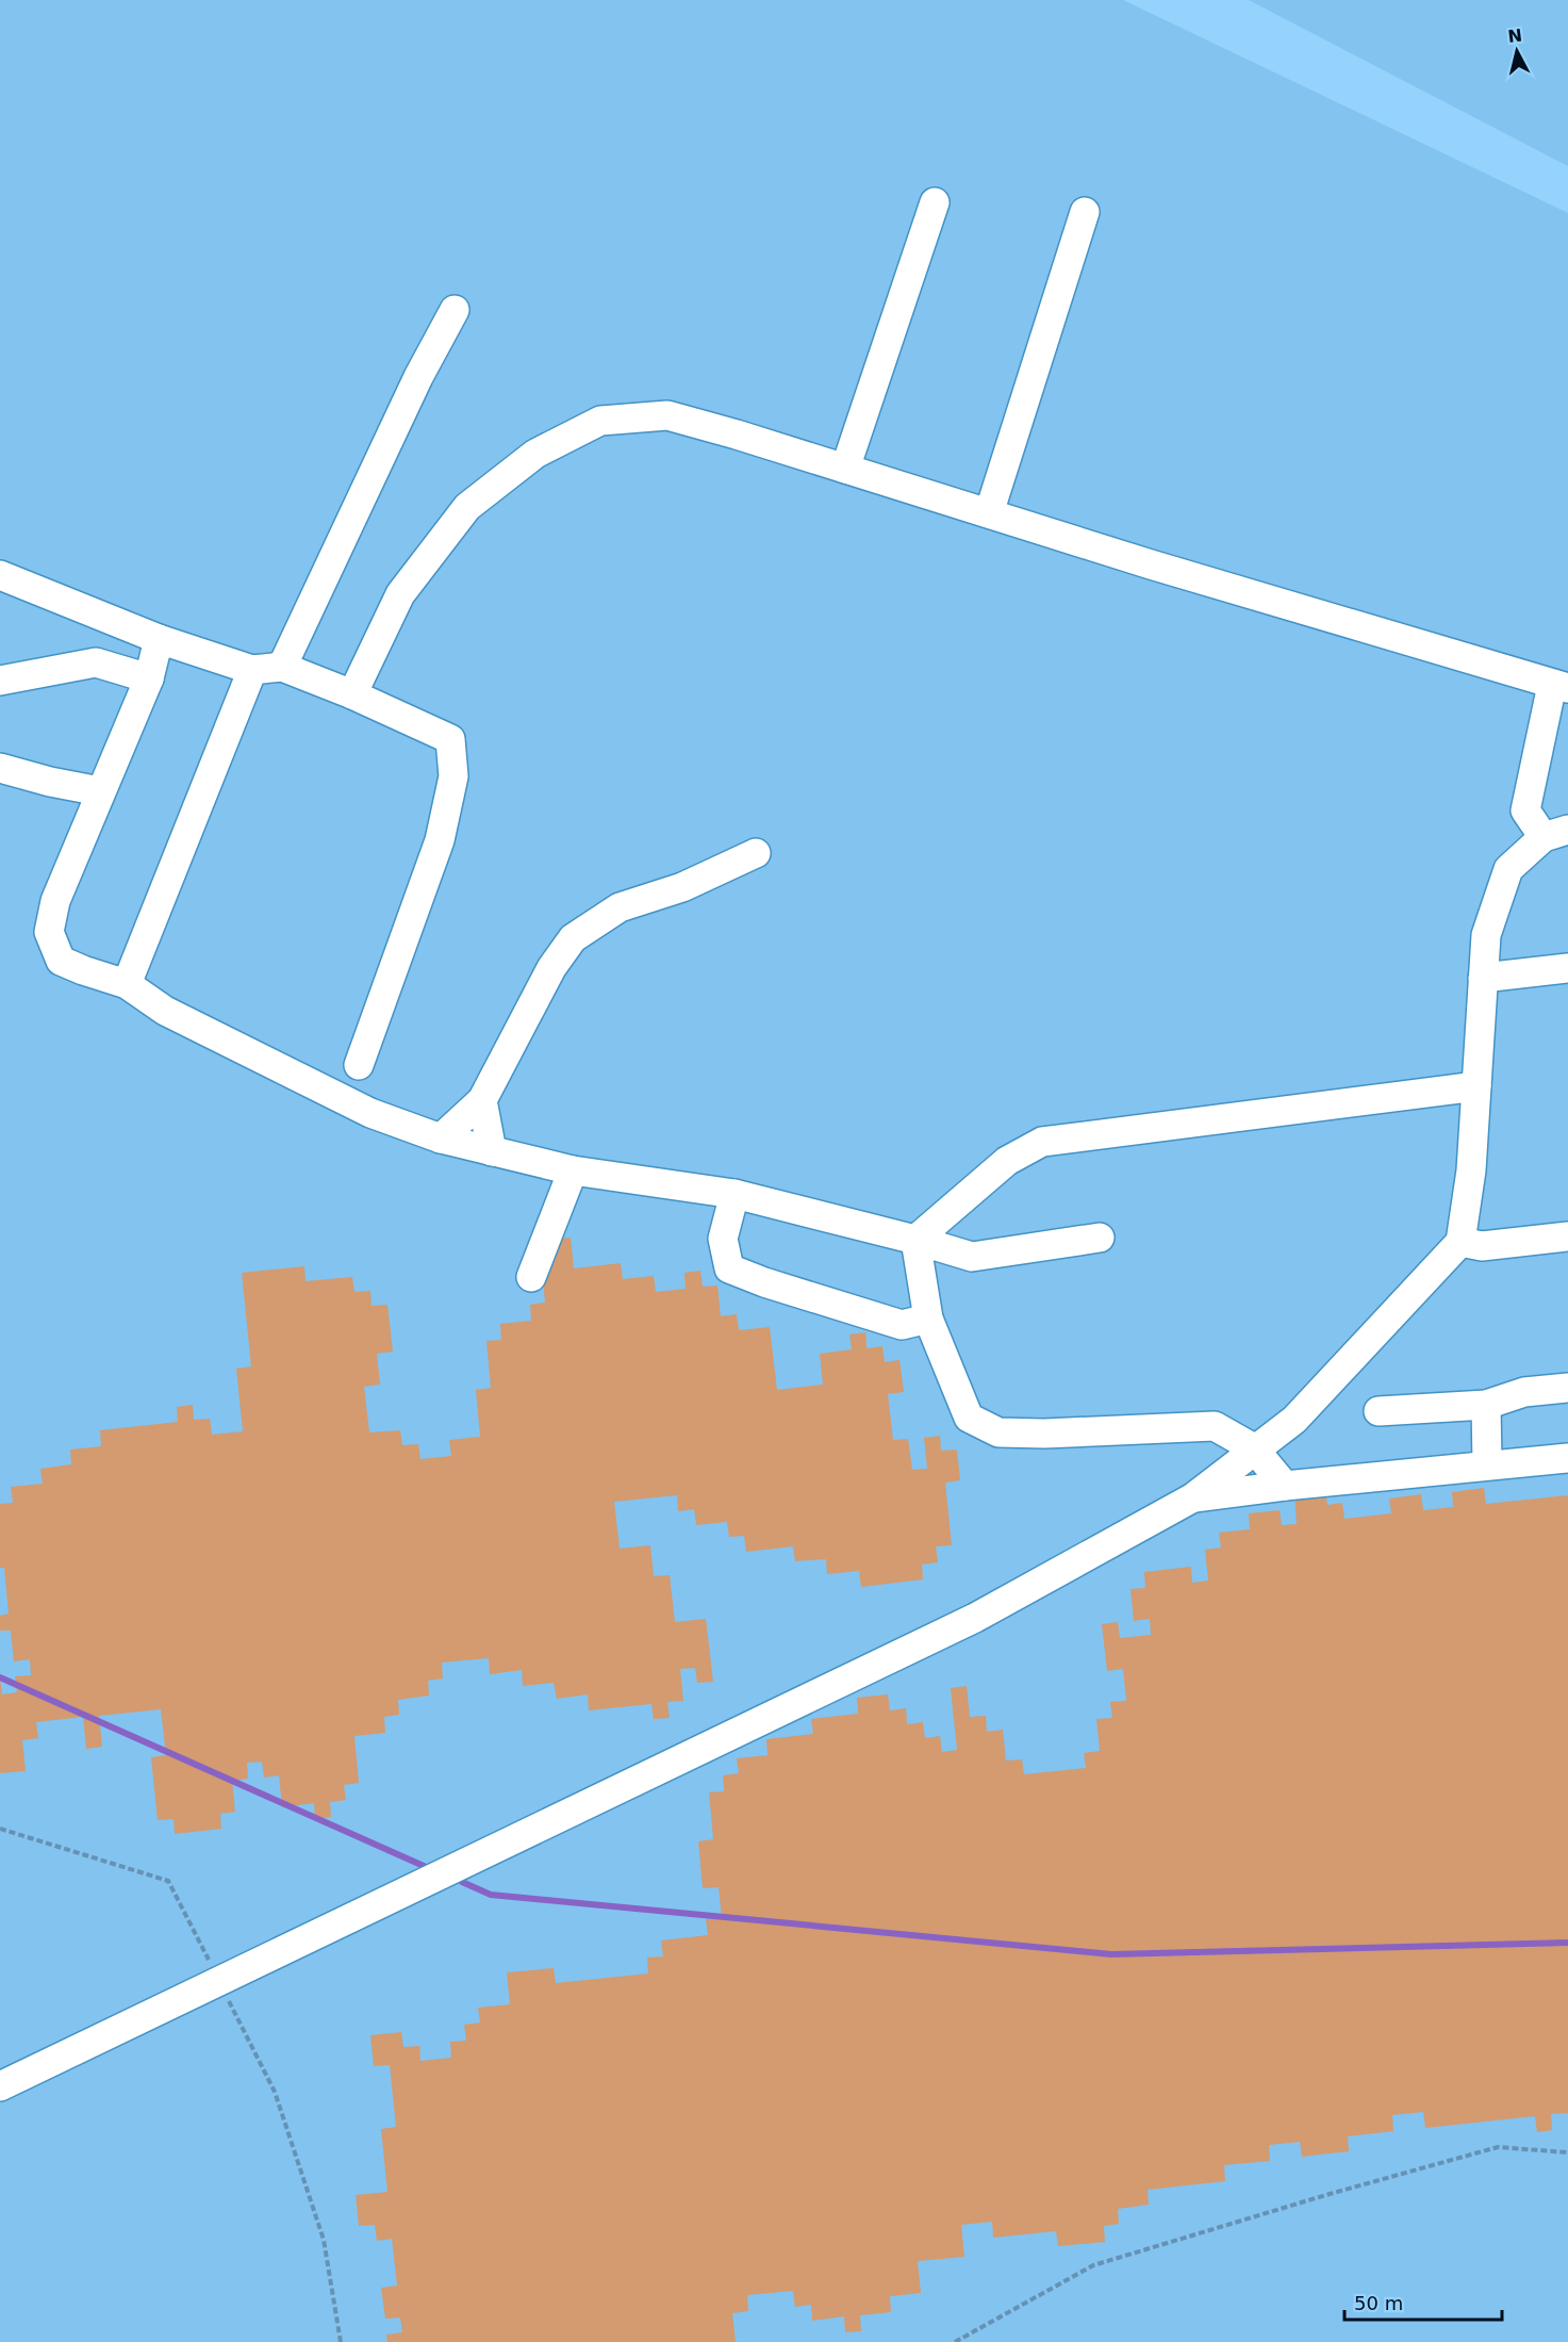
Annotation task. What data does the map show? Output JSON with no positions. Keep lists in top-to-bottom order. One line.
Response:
{"scale_bar":"50 m","north":"top"}
